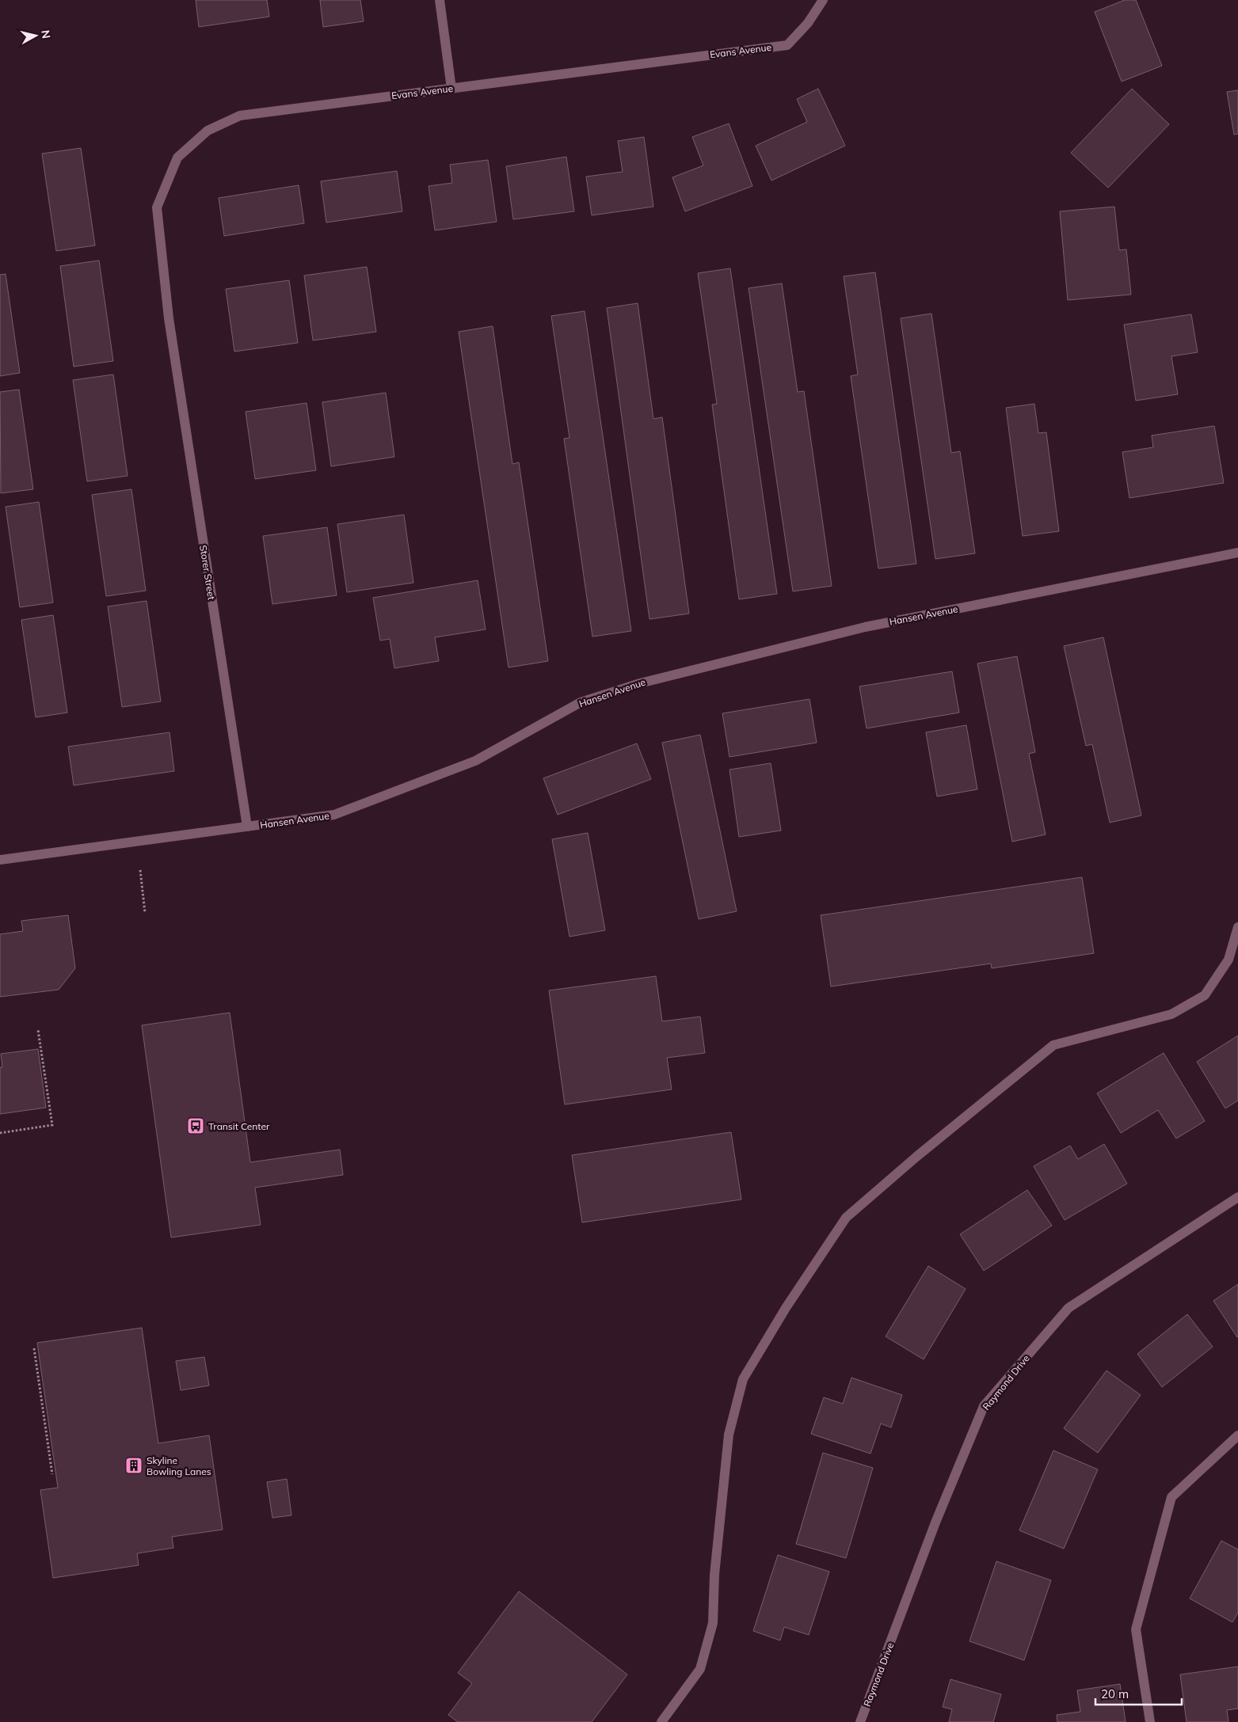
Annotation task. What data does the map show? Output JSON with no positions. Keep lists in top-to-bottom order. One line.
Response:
{"streets":{"street":["Evans Avenue","Storer Street","Hansen Avenue","Raymond Drive"]},"crossings":[["Evans Avenue","Storer Street"],["Storer Street","Hansen Avenue"]],"places":{"bus stop":["Transit Center"],"building":["Skyline Bowling Lanes"]},"scale_bar":"20 m","north":"right"}
